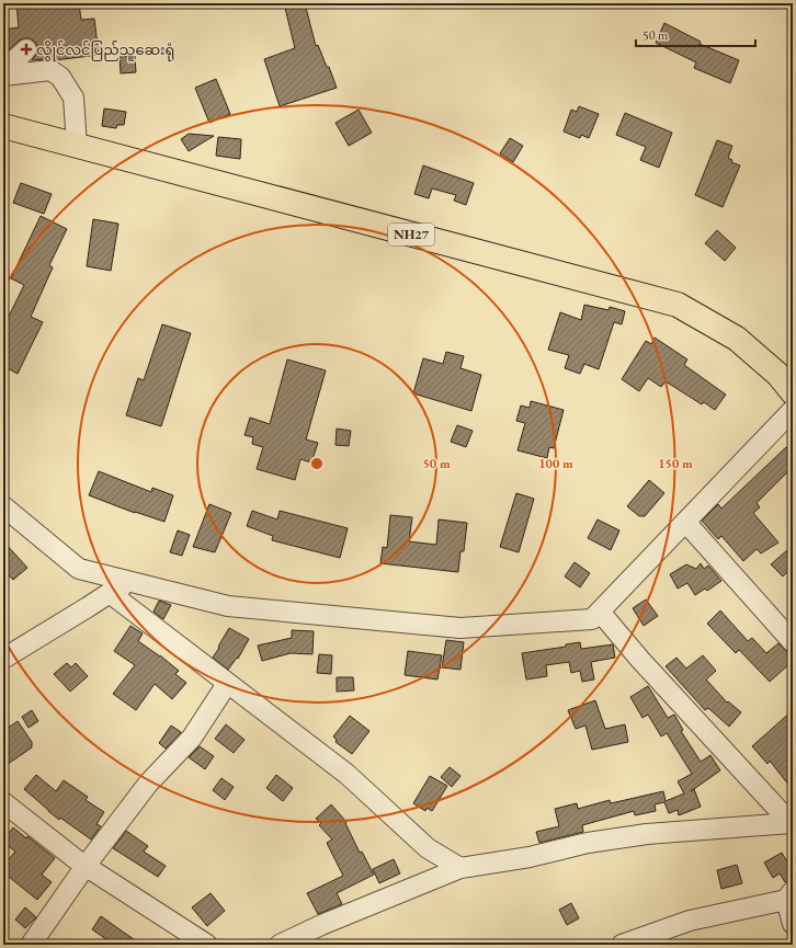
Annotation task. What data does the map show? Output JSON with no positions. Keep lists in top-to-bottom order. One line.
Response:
{"streets":{"highway":["NH27"]},"places":{"health":["လွိုင်လင်ပြည်သူ့ဆေးရုံ"]},"scale_bar":"50 m","rings":["50 m","100 m","150 m"]}
